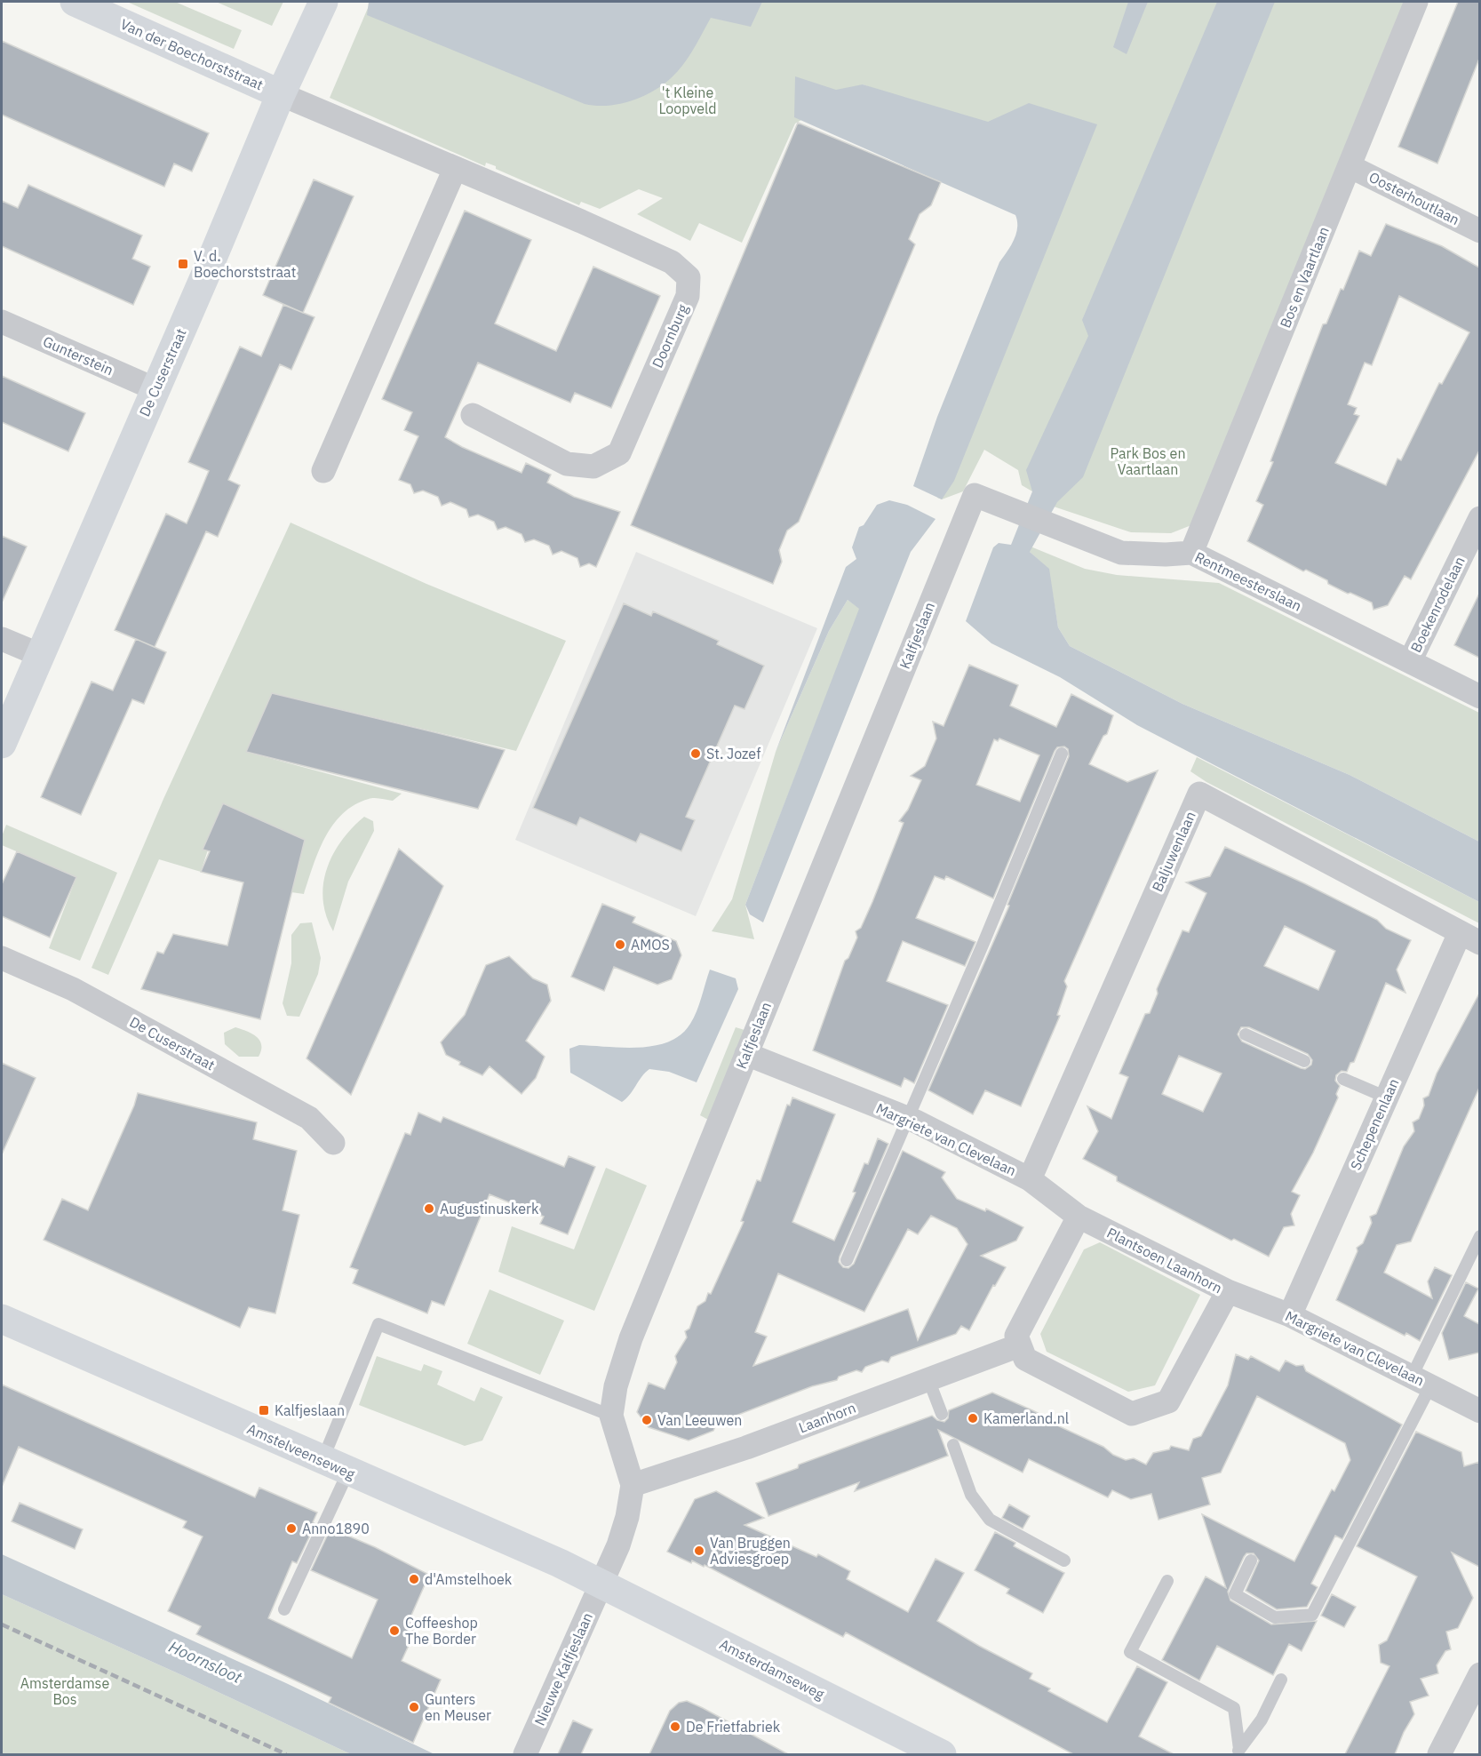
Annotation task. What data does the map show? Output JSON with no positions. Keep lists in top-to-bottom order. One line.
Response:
{"streets":{"street":["Van der Boechorststraat","Oosterhoutlaan","Bos en Vaartlaan","Doornburg","Gunterstein","De Cuserstraat","Rentmeesterslaan","Boekenrodelaan","Kalfjeslaan","Baljuwenlaan","Schepenenlaan","Margriete van Clevelaan","Plantsoen Laanhorn","Laanhorn","Amstelveenseweg","Nieuwe Kalfjeslaan","Amsterdamseweg"]},"crossings":[["Van der Boechorststraat","Doornburg"],["Van der Boechorststraat","De Cuserstraat"],["Oosterhoutlaan","Bos en Vaartlaan"],["Bos en Vaartlaan","Rentmeesterslaan"],["Doornburg","De Cuserstraat"],["Gunterstein","De Cuserstraat"],["Rentmeesterslaan","Boekenrodelaan"],["Rentmeesterslaan","Kalfjeslaan"],["Kalfjeslaan","Margriete van Clevelaan"],["Kalfjeslaan","Laanhorn"],["Kalfjeslaan","Amstelveenseweg"],["Kalfjeslaan","Nieuwe Kalfjeslaan"],["Kalfjeslaan","Amsterdamseweg"],["Baljuwenlaan","Schepenenlaan"],["Baljuwenlaan","Margriete van Clevelaan"],["Schepenenlaan","Margriete van Clevelaan"],["Margriete van Clevelaan","Plantsoen Laanhorn"],["Plantsoen Laanhorn","Laanhorn"],["Amstelveenseweg","Nieuwe Kalfjeslaan"],["Amstelveenseweg","Amsterdamseweg"],["Nieuwe Kalfjeslaan","Amsterdamseweg"]],"water":["Hoornsloot"],"parks":["'t Kleine Loopveld","Park Bos en Vaartlaan","Amsterdamse Bos"],"places":{"transit":["V. d. Boechorststraat","Kalfjeslaan"],"other":["St. Jozef","AMOS","Augustinuskerk","Kamerland.nl","Van Leeuwen","Anno1890","Van Bruggen Adviesgroep","d'Amstelhoek","Coffeeshop The Border","Gunters en Meuser","De Frietfabriek"]}}
